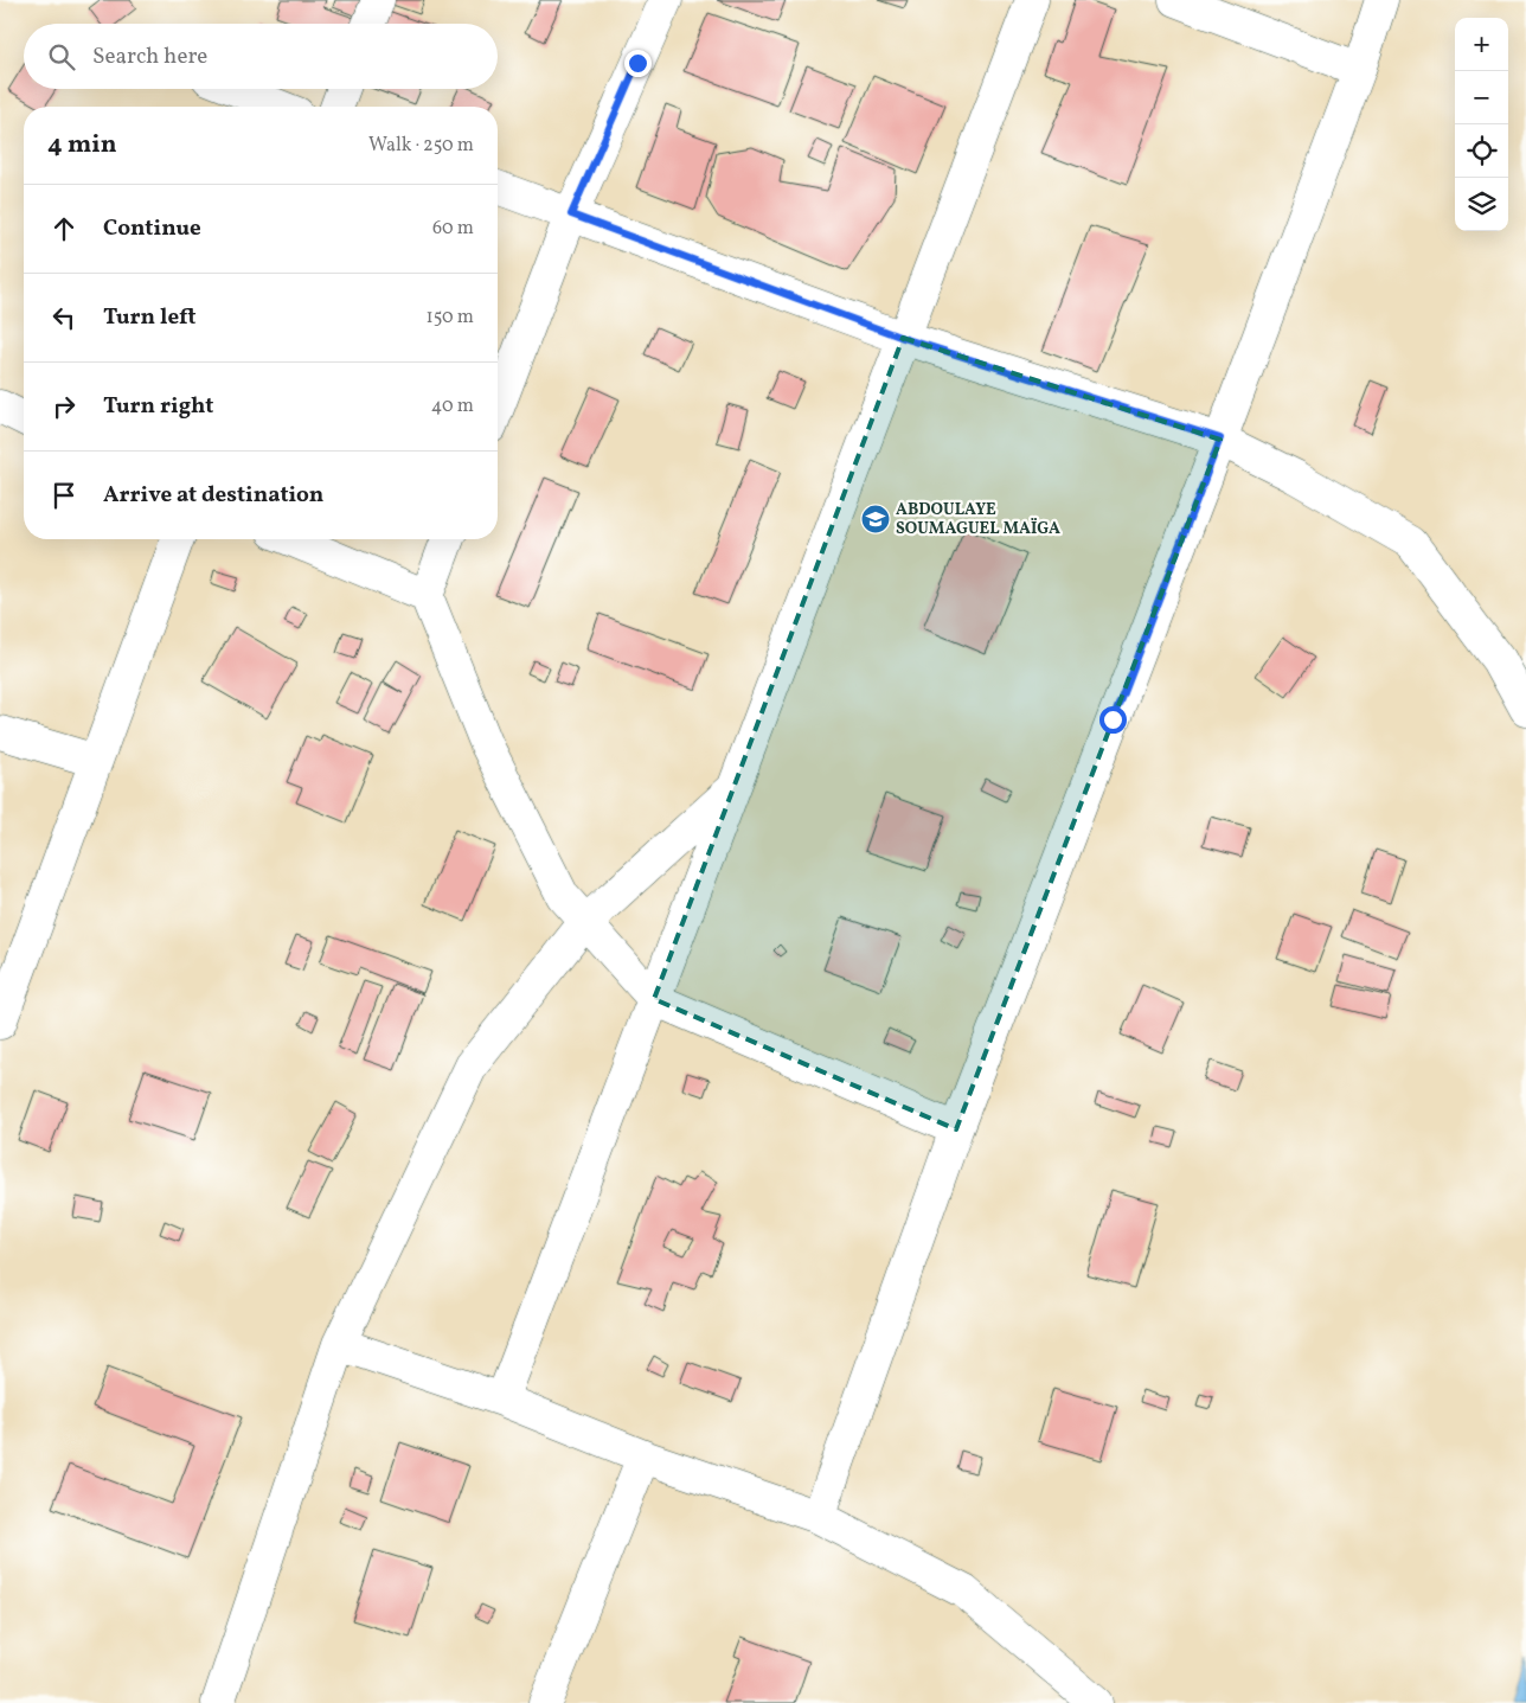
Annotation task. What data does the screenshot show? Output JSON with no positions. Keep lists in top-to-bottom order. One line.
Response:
{"places":{"school or university":["ABDOULAYE SOUMAGUEL MAÏGA"]},"page":{"map_buttons":["+","−"],"search":"Search here","heading":["4 min","Walk · 250 m"],"list":[["Continue","60 m"],["Turn left","150 m"],["Turn right","40 m"],"Arrive at destination"]}}
